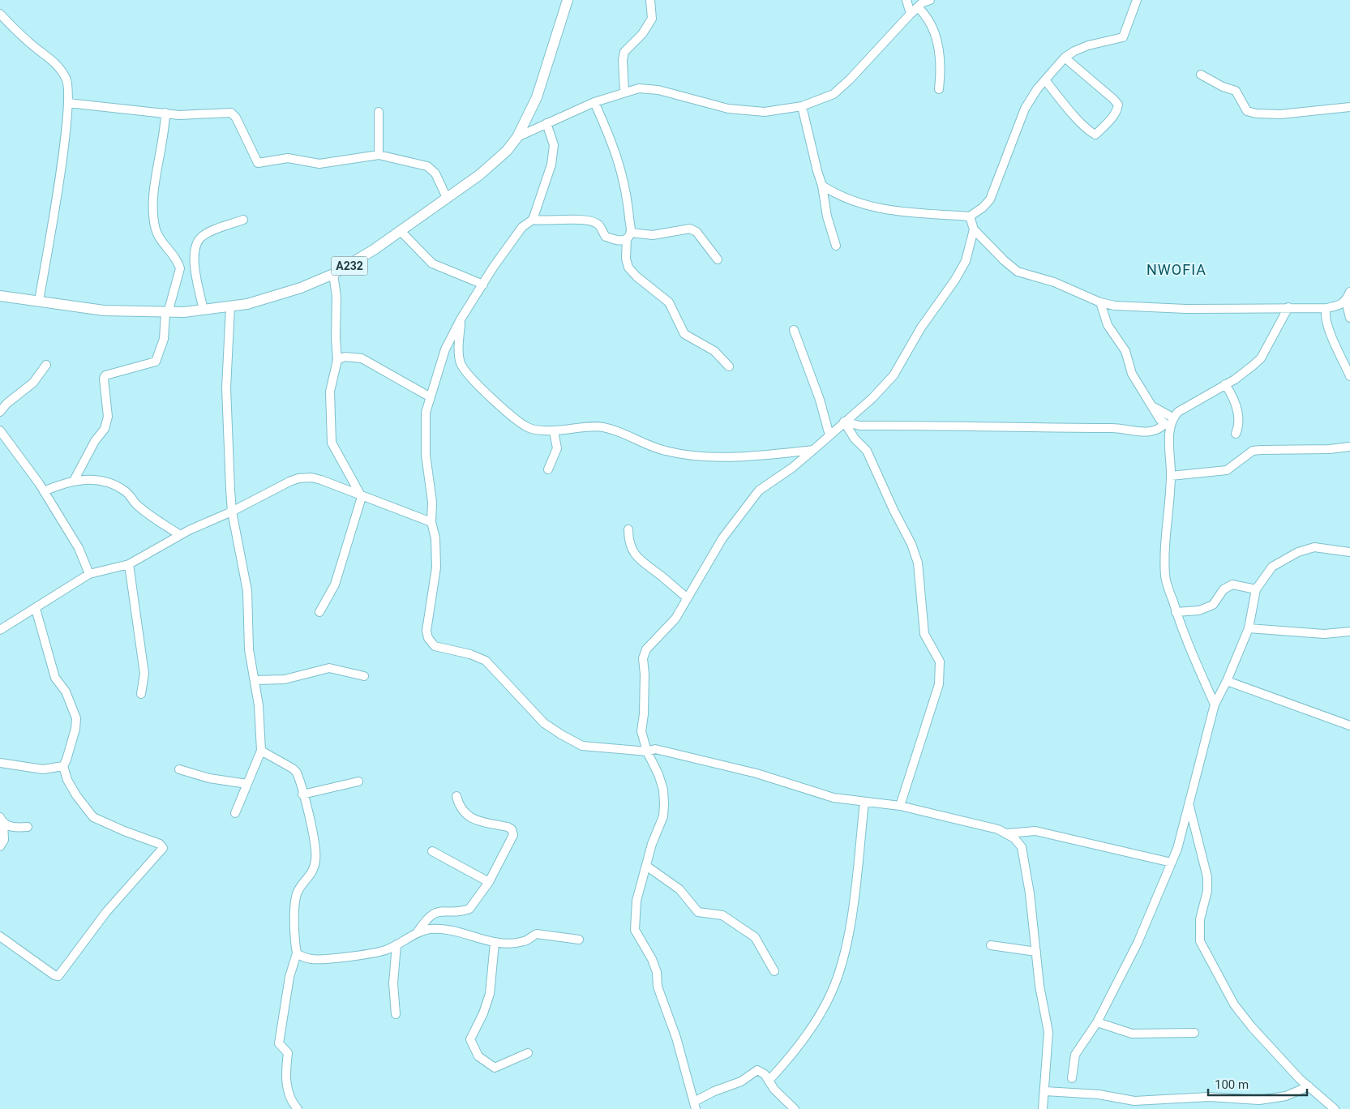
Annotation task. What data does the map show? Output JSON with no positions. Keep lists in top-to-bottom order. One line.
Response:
{"streets":{"main road":["A232"]},"districts":["NWOFIA"],"scale_bar":"100 m"}
